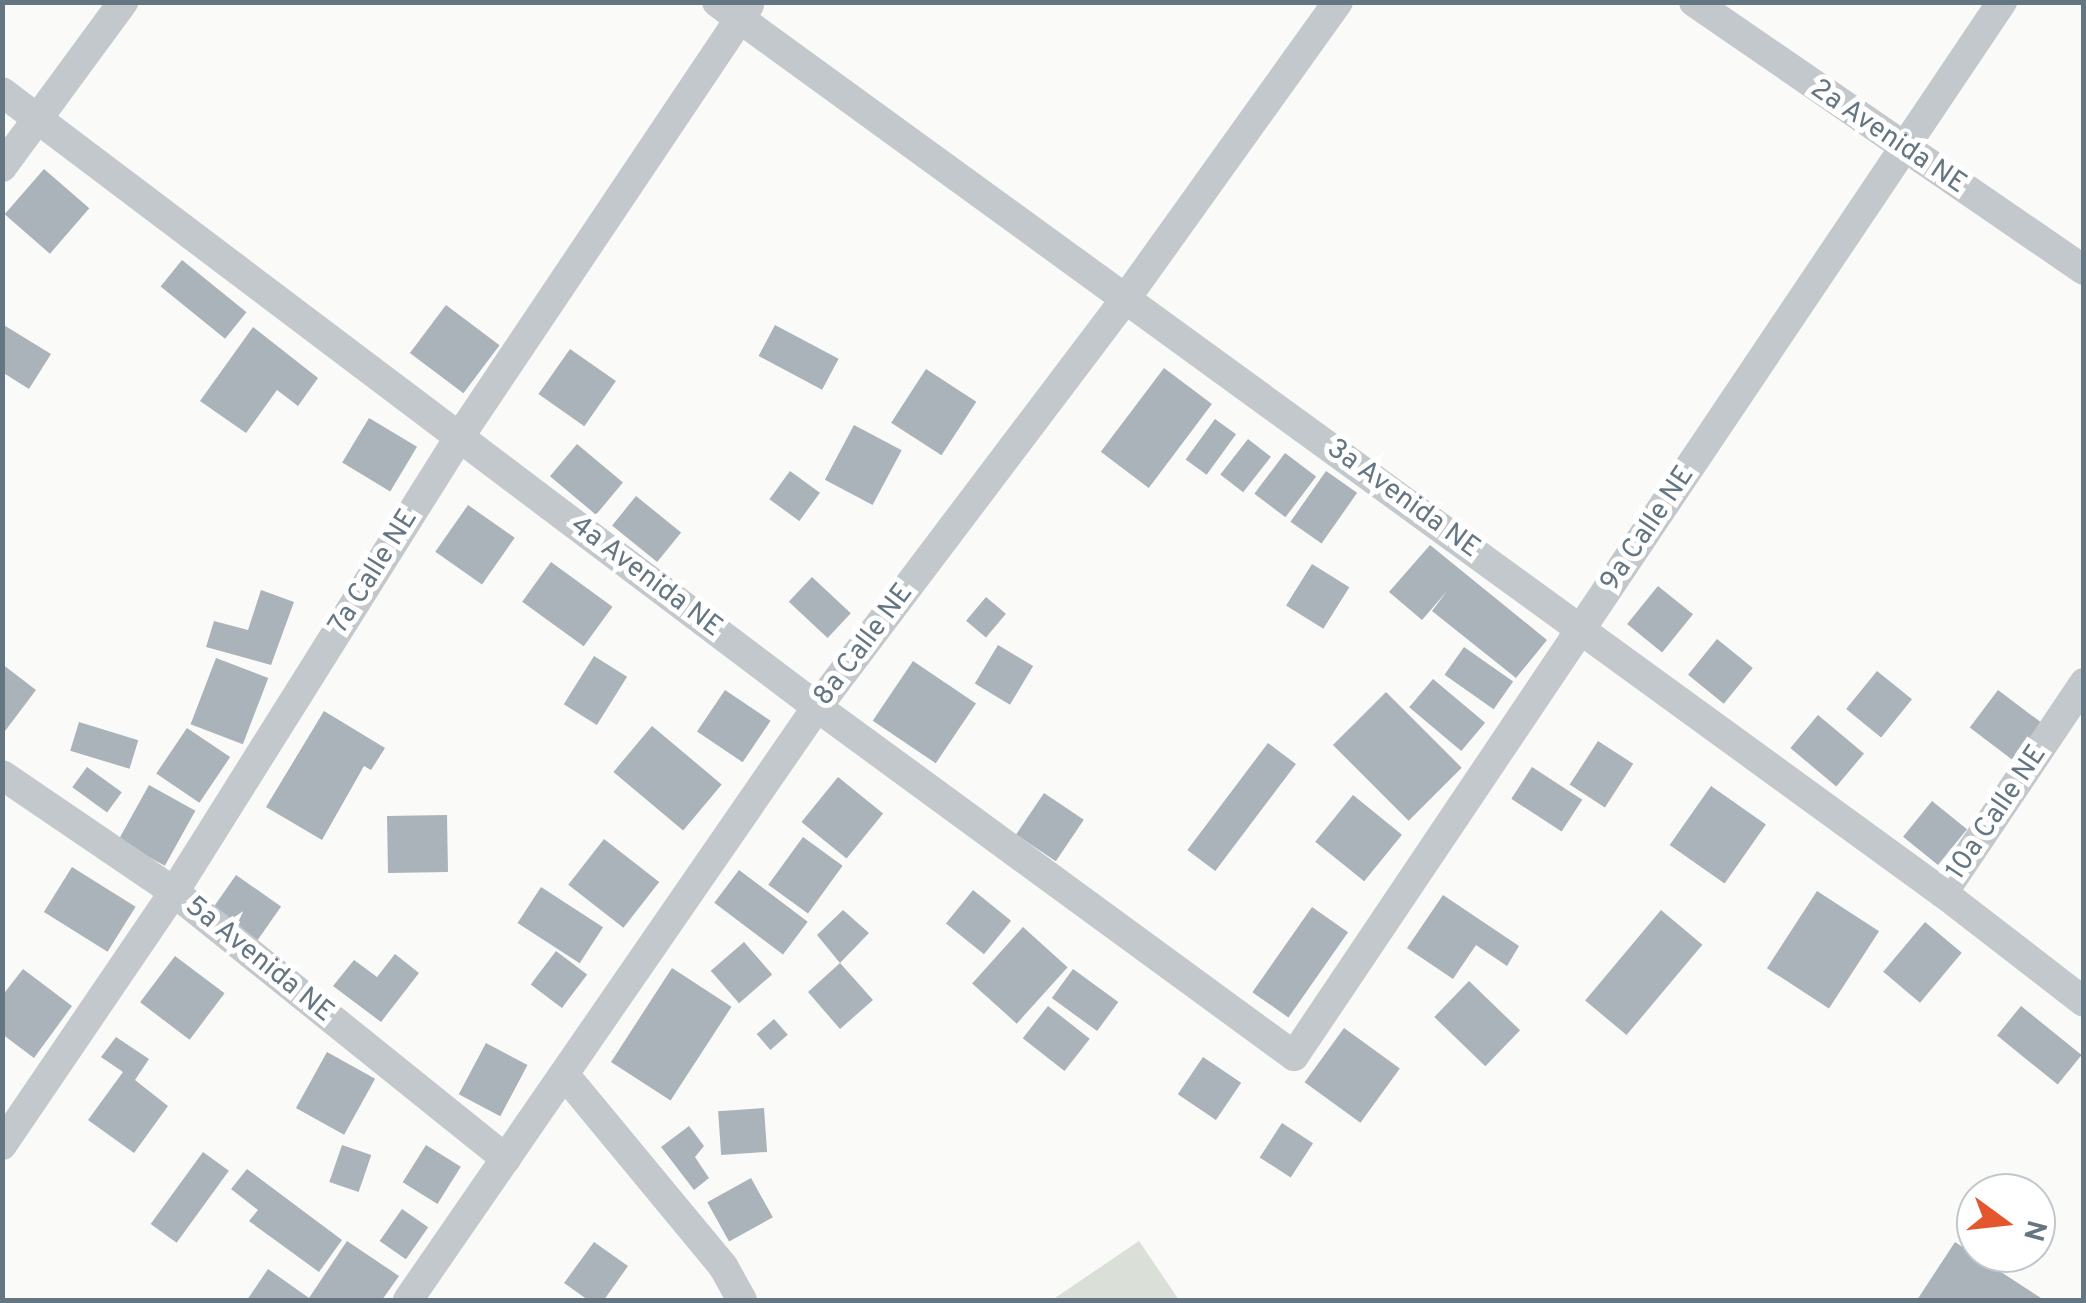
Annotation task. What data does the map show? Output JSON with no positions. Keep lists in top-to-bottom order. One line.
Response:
{"streets":{"street":["2a Avenida NE","3a Avenida NE","9a Calle NE","7a Calle NE","4a Avenida NE","8a Calle NE","10a Calle NE","5a Avenida NE"]},"crossings":[["2a Avenida NE","9a Calle NE"],["3a Avenida NE","9a Calle NE"],["3a Avenida NE","7a Calle NE"],["3a Avenida NE","8a Calle NE"],["3a Avenida NE","10a Calle NE"],["9a Calle NE","4a Avenida NE"],["7a Calle NE","4a Avenida NE"],["7a Calle NE","5a Avenida NE"],["4a Avenida NE","8a Calle NE"],["8a Calle NE","5a Avenida NE"]],"north":"right"}
